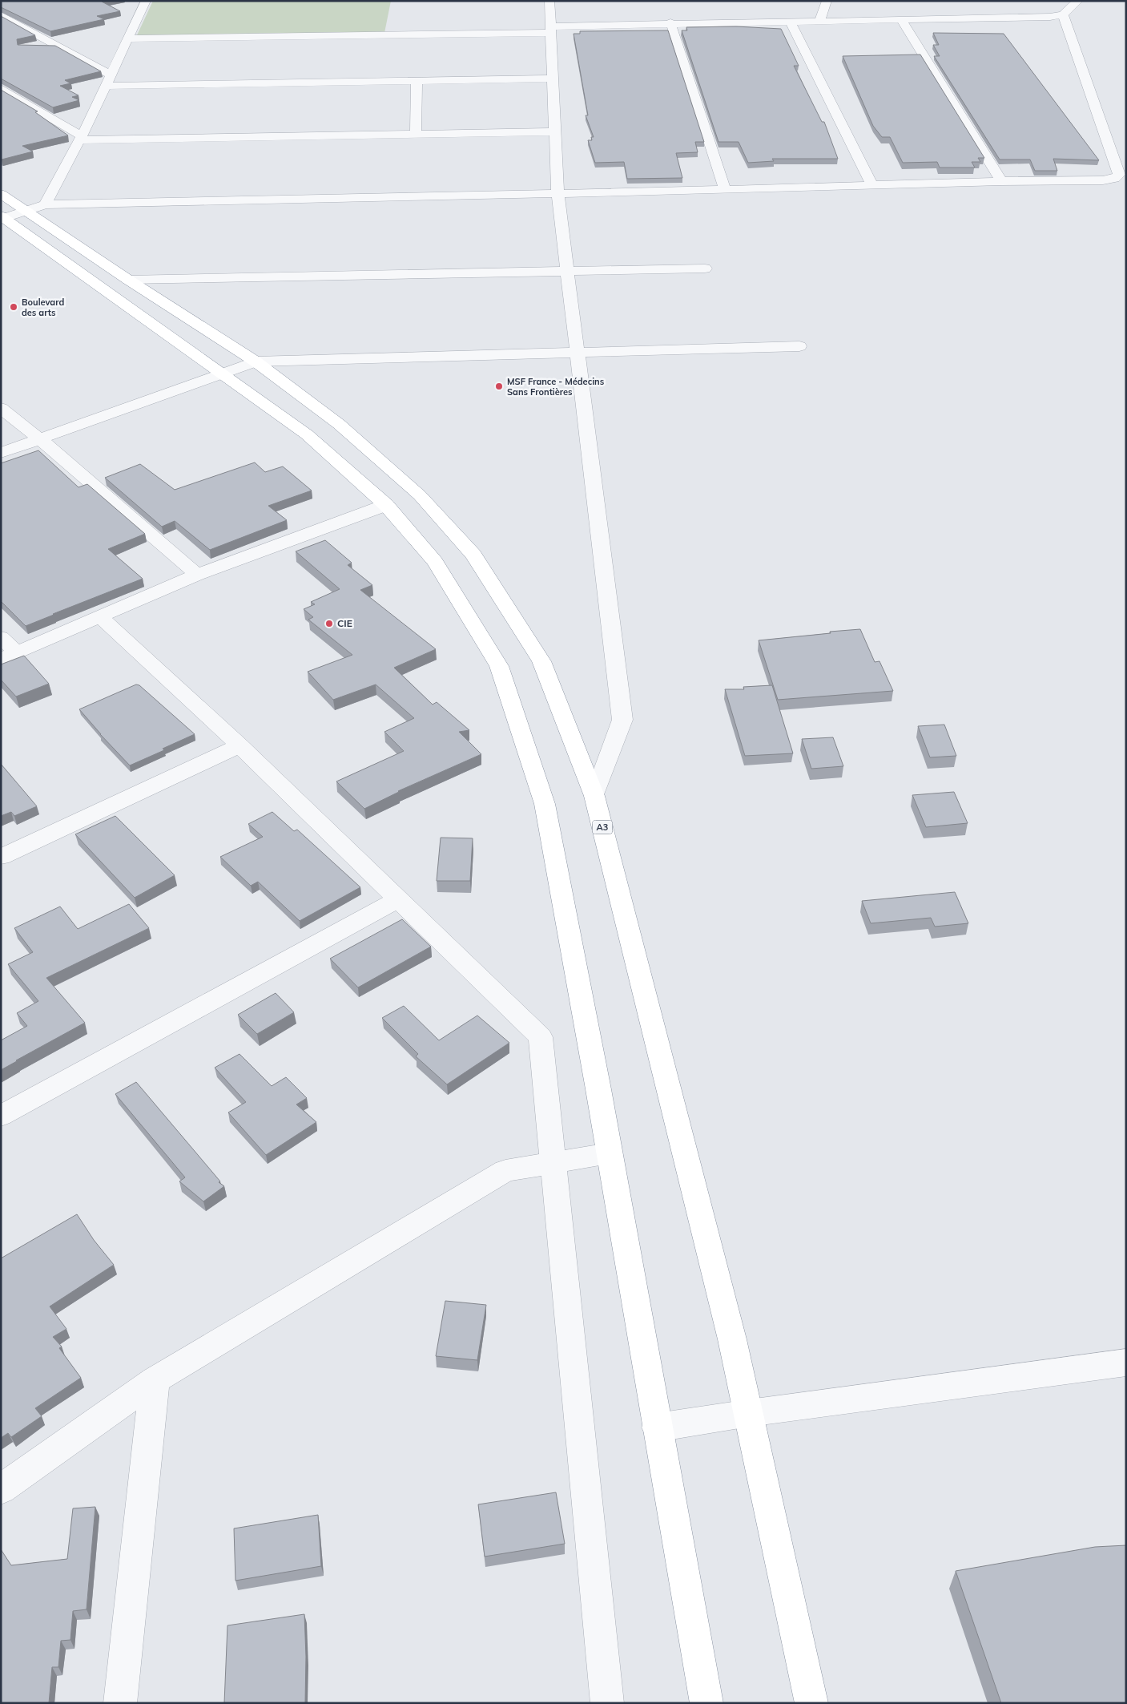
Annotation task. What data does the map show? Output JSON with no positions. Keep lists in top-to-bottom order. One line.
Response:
{"streets":{"highway":["A3"]},"places":["Boulevard des arts","MSF France - Médecins Sans Frontières","CIE"]}
